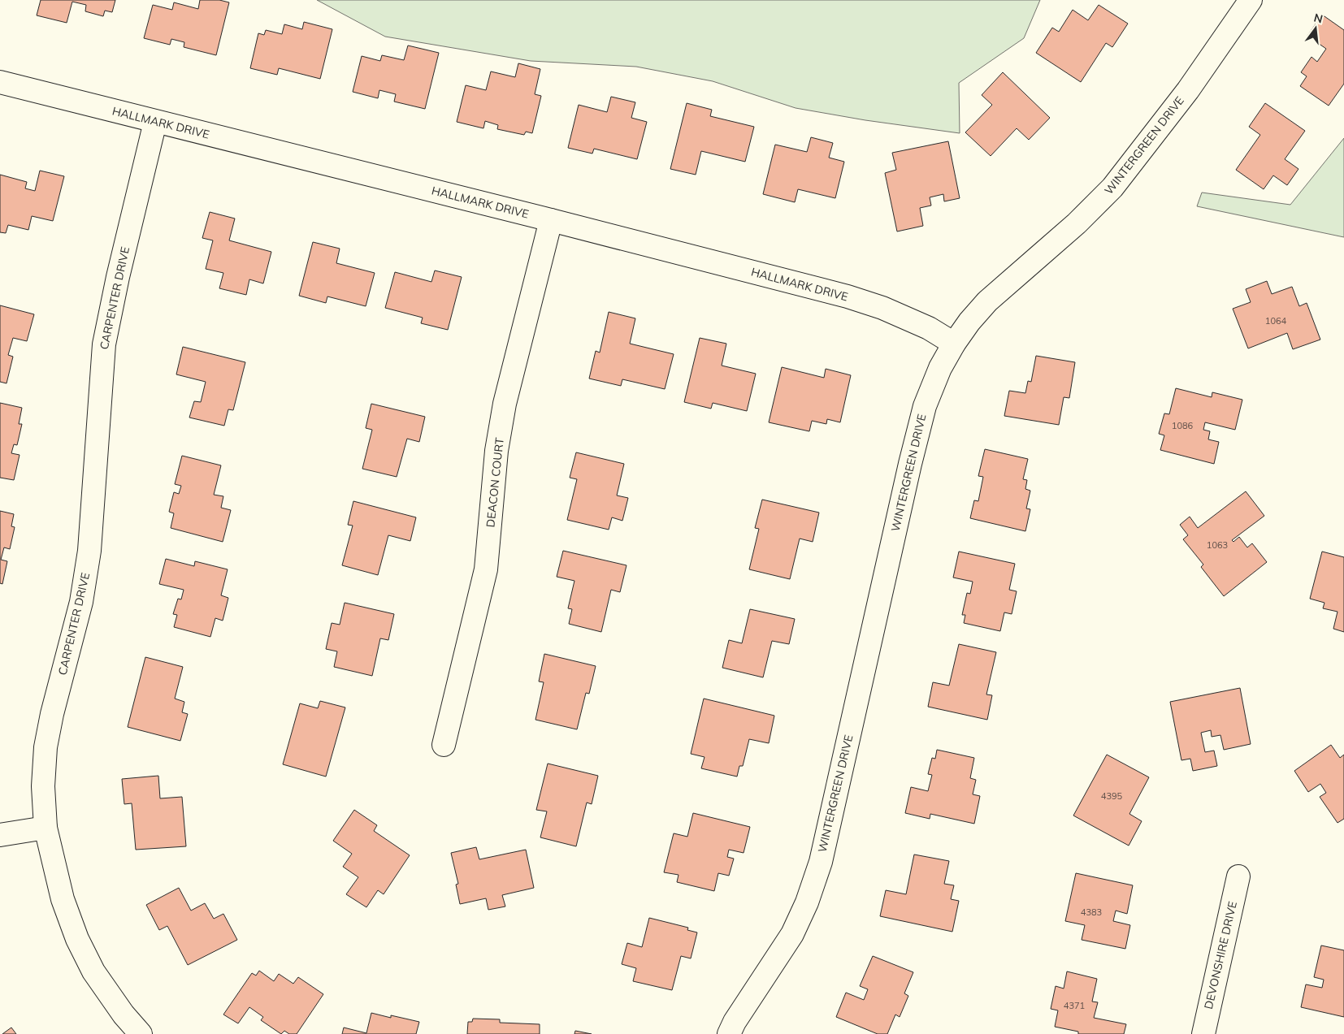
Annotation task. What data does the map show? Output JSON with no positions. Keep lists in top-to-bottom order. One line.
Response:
{"streets":{"street":["HALLMARK DRIVE","WINTERGREEN DRIVE","CARPENTER DRIVE","DEACON COURT","DEVONSHIRE DRIVE"]},"crossings":[["HALLMARK DRIVE","WINTERGREEN DRIVE"],["HALLMARK DRIVE","CARPENTER DRIVE"],["HALLMARK DRIVE","DEACON COURT"]],"house_numbers":["1064","1086","1063","4395","4383","4371"],"north":"top"}
